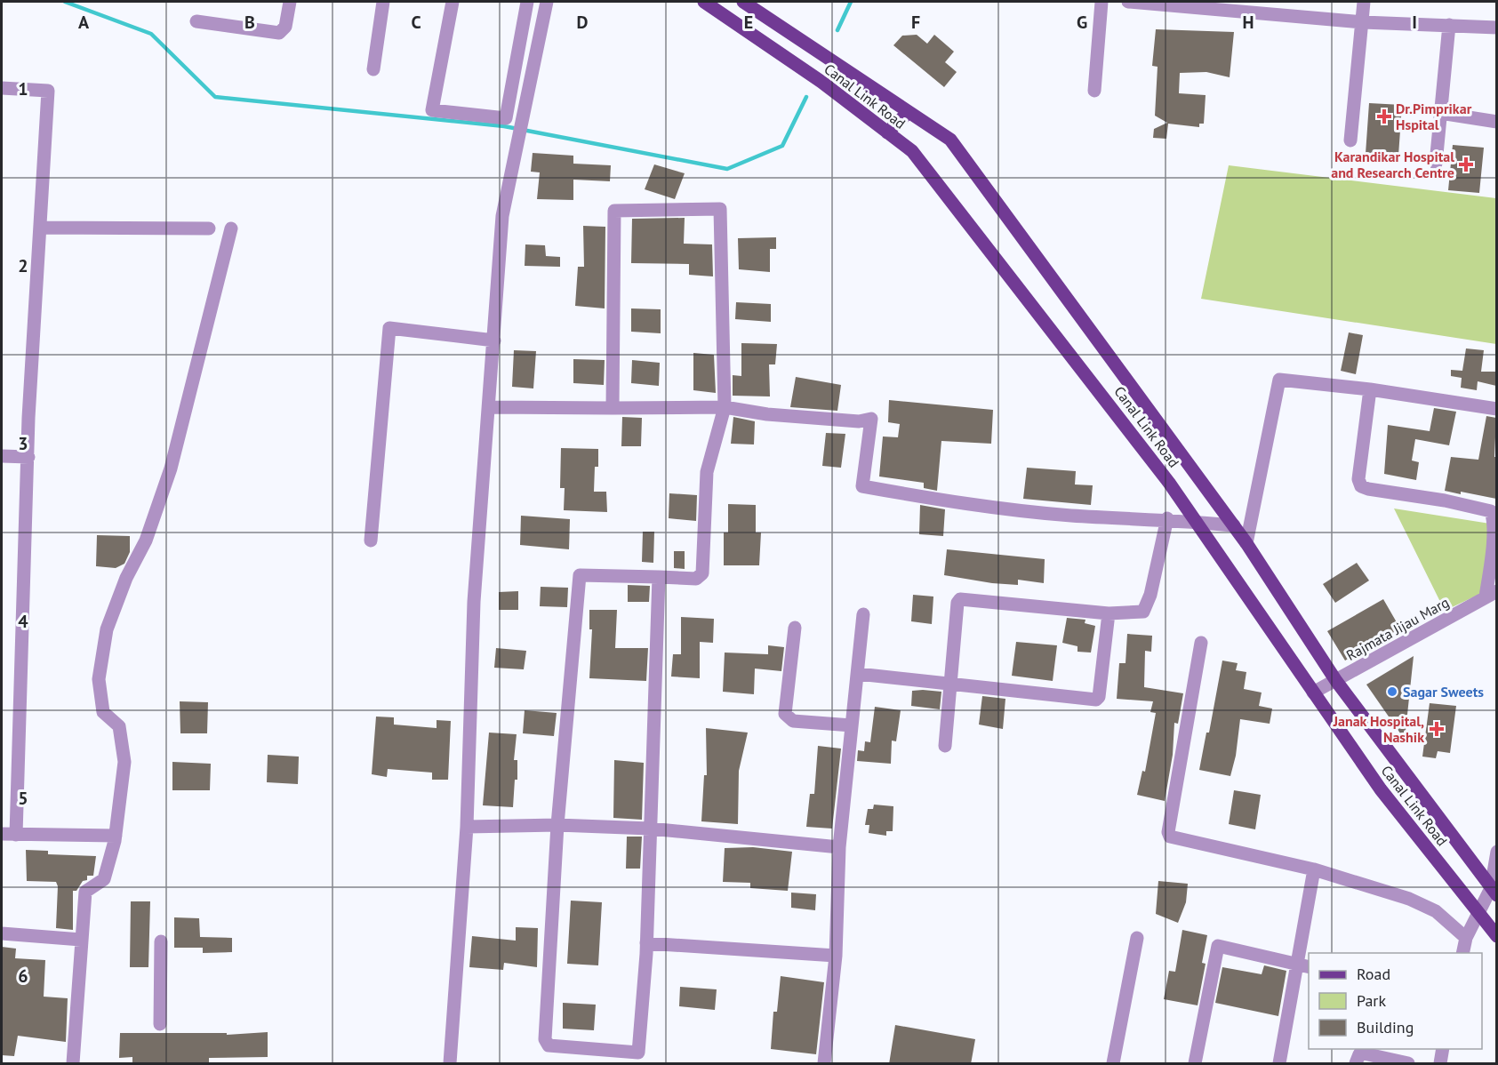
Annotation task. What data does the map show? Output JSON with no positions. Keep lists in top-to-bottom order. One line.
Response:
{"streets":{"main road":["Canal Link Road"],"street":["Rajmata Jijau Marg"]},"crossings":[["Canal Link Road","Rajmata Jijau Marg"]],"places":{"health":["Dr.Pimprikar Hspital","Karandikar Hospital and Research Centre","Janak Hospital, Nashik"],"other":["Sagar Sweets"]},"legend":["Road","Park","Building"],"grid":{"columns":["A","B","C","D","E","F","G","H","I"],"rows":["1","2","3","4","5","6"]}}
